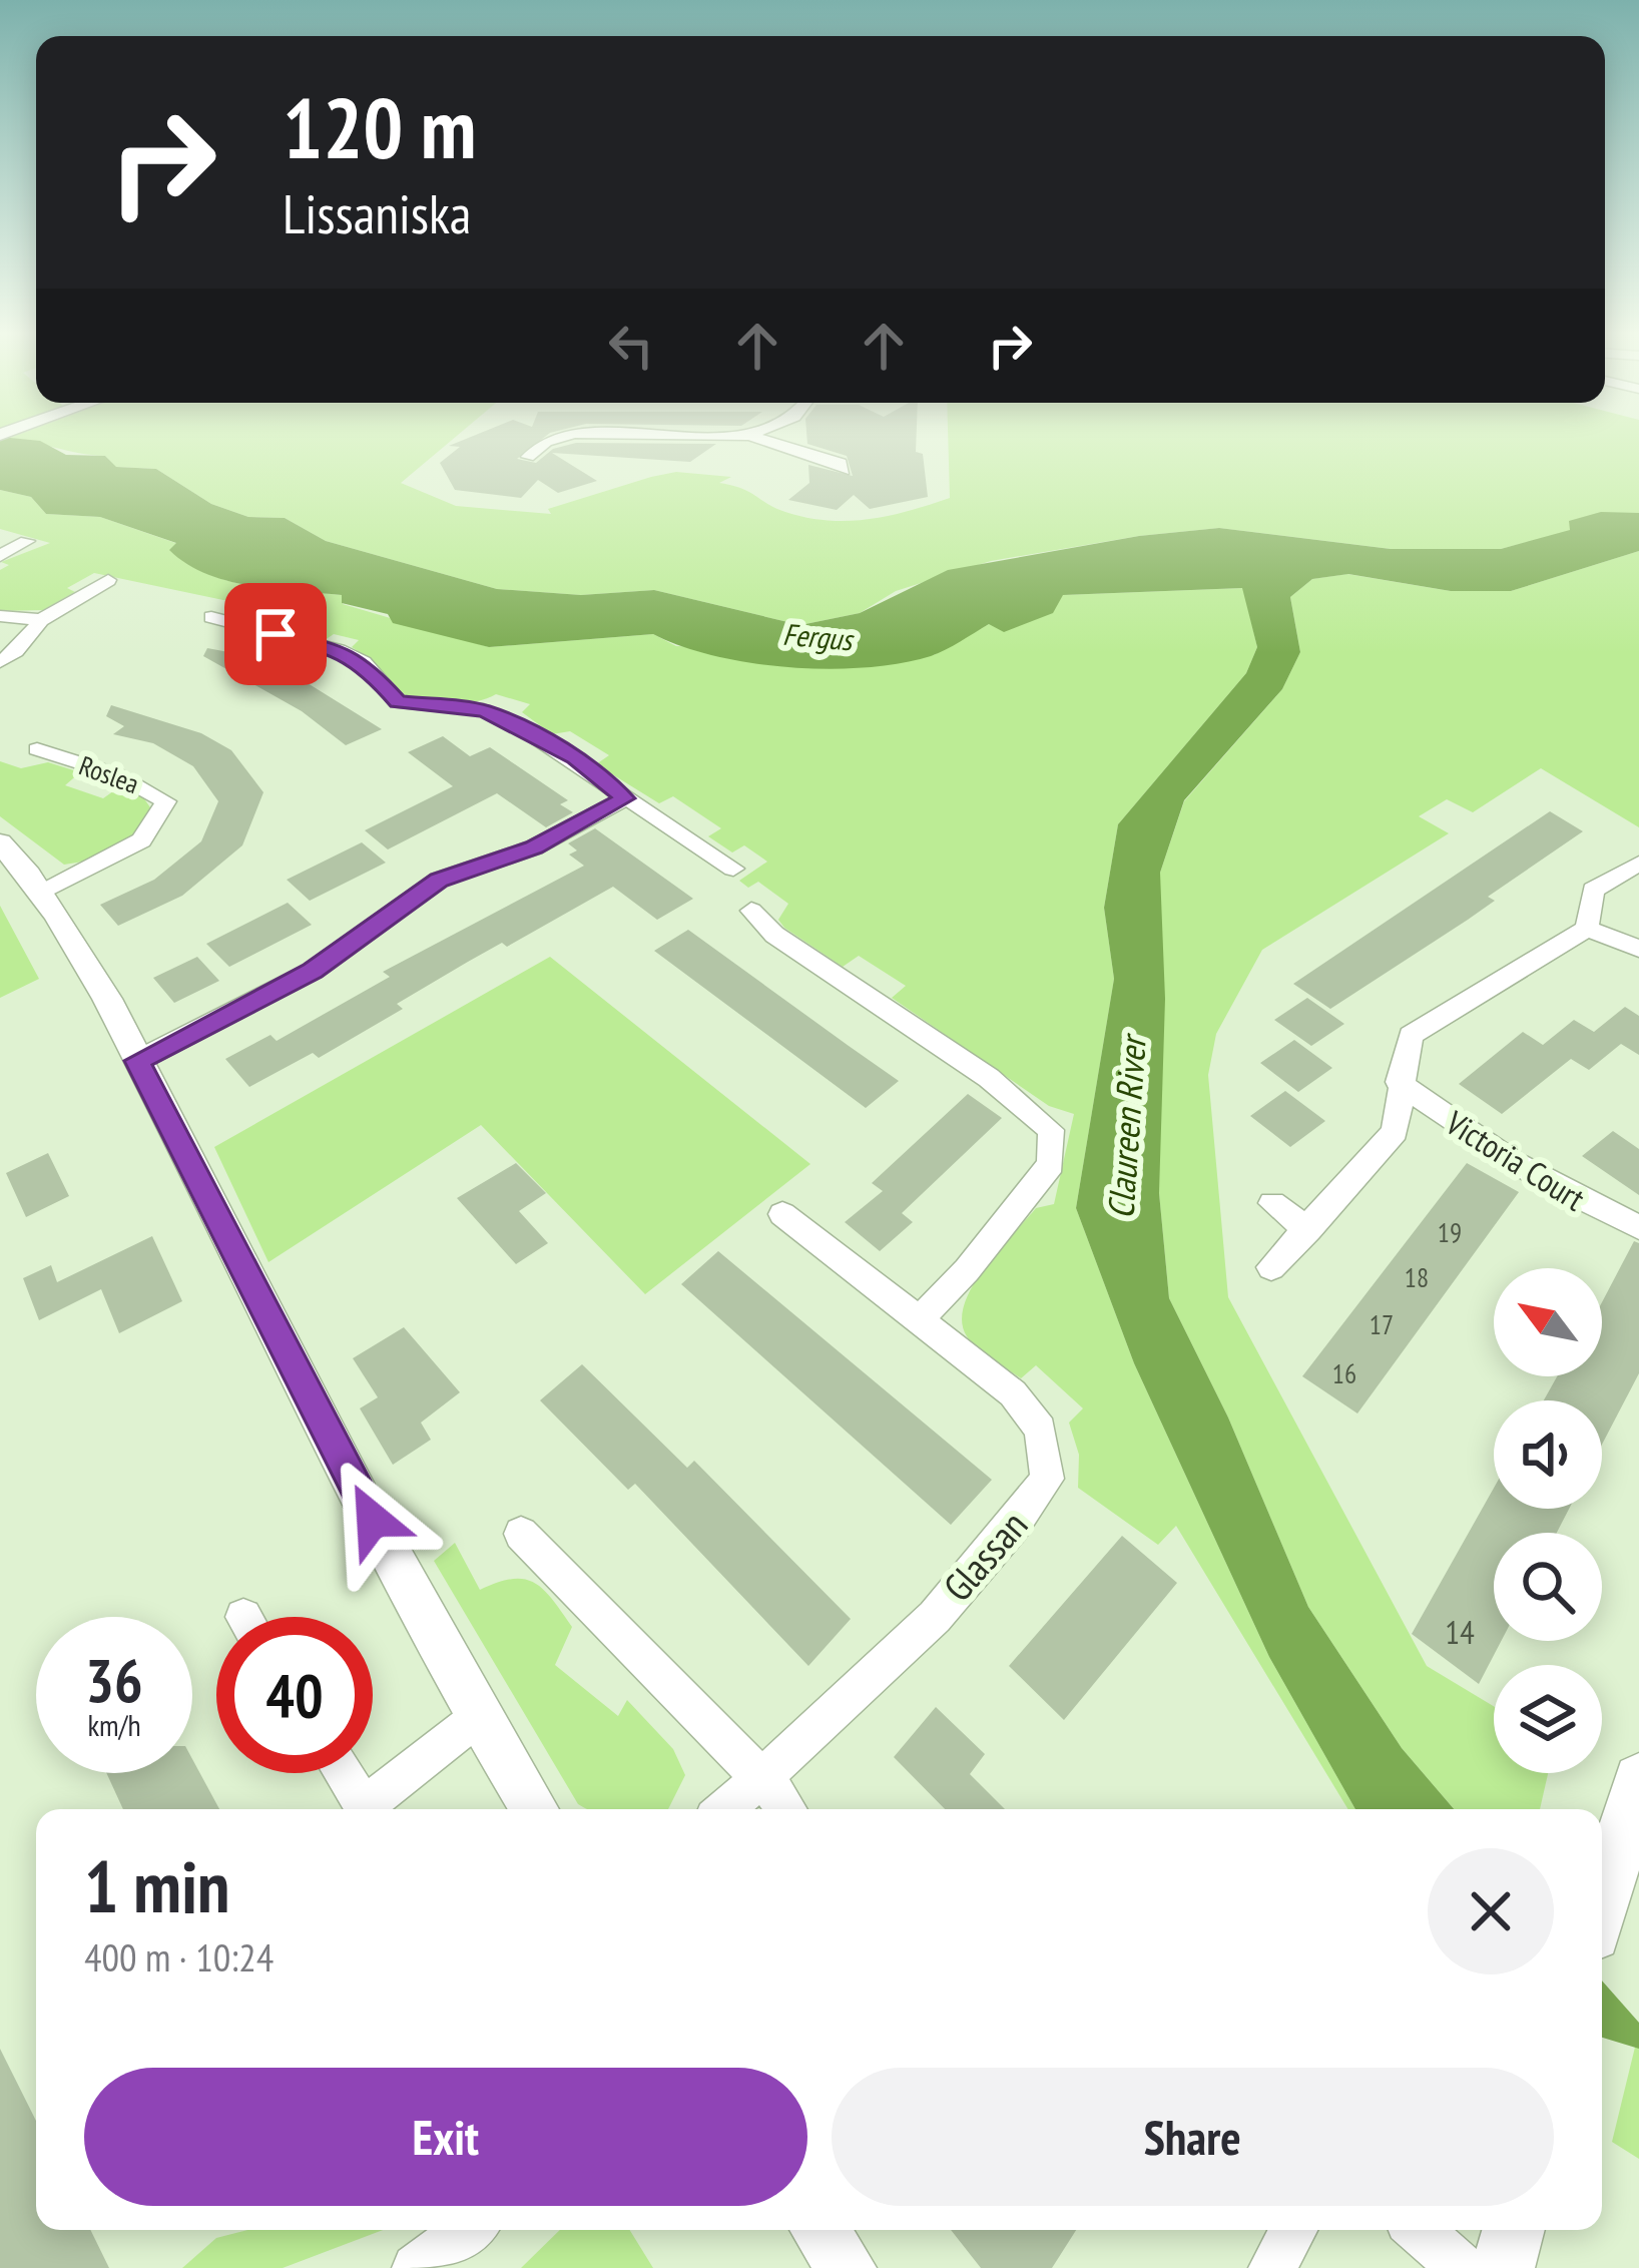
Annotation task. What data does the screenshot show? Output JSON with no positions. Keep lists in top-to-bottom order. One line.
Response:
{"streets":{"street":["Roslea","Victoria Court","Glassan"]},"water":["Fergus","Claureen River"],"house_numbers":["19","18","17","16","14"],"north":"top left","page":{"turn":["120 m","Lissaniska"],"speed":"36 km/h","limit":"40","heading":["1 min","400 m · 10:24"],"buttons":["Exit","Share"]}}
